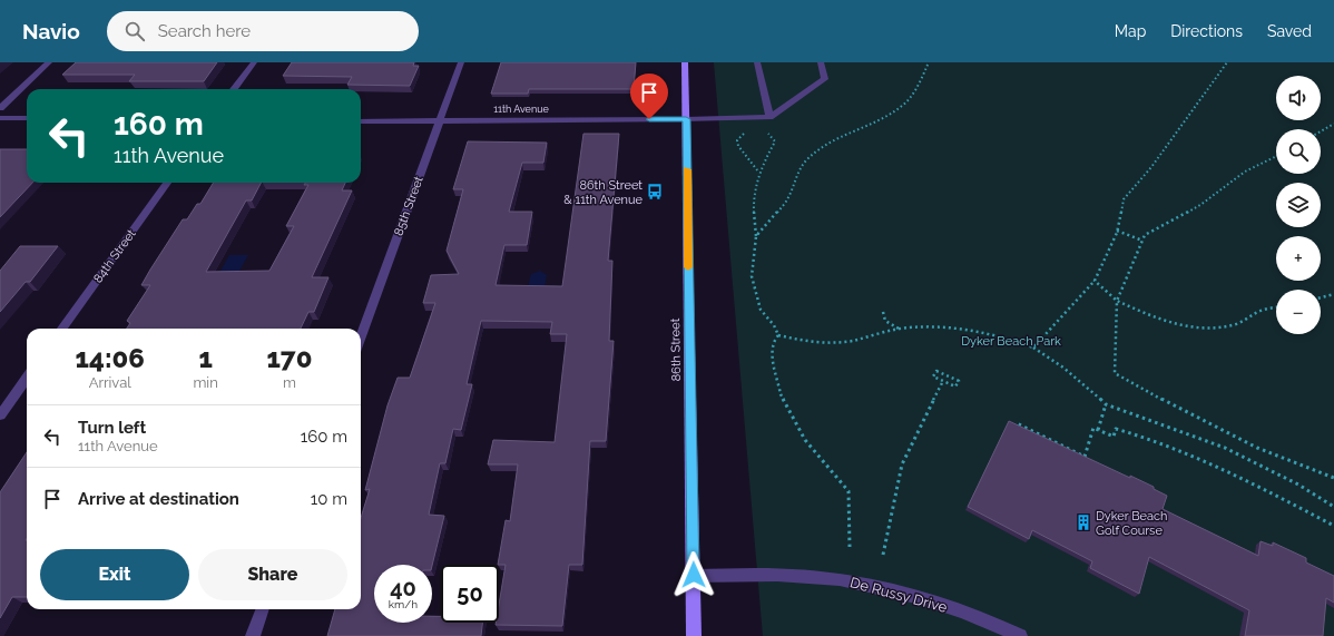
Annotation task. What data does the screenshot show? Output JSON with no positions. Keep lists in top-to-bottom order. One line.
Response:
{"streets":{"main road":["86th Street"],"street":["11th Avenue","85th Street","84th Street","De Russy Drive"]},"crossings":[["11th Avenue","85th Street"],["11th Avenue","86th Street"],["86th Street","De Russy Drive"]],"parks":["Dyker Beach Park"],"places":{"bus stop":["86th Street & 11th Avenue"],"building":["Dyker Beach Golf Course"]},"page":{"header":"Navio","search":"Search here","nav":["Map","Directions","Saved"],"map_buttons":["+","−"],"turn":["160 m","11th Avenue"],"eta":["14:06","Arrival","1","min","170","m"],"list":[{"name":"Turn left","note":"11th Avenue","value":"160 m"},{"name":"Arrive at destination","value":"10 m"}],"buttons":["Exit","Share"],"speed":"40 km/h","limit":"50"}}
